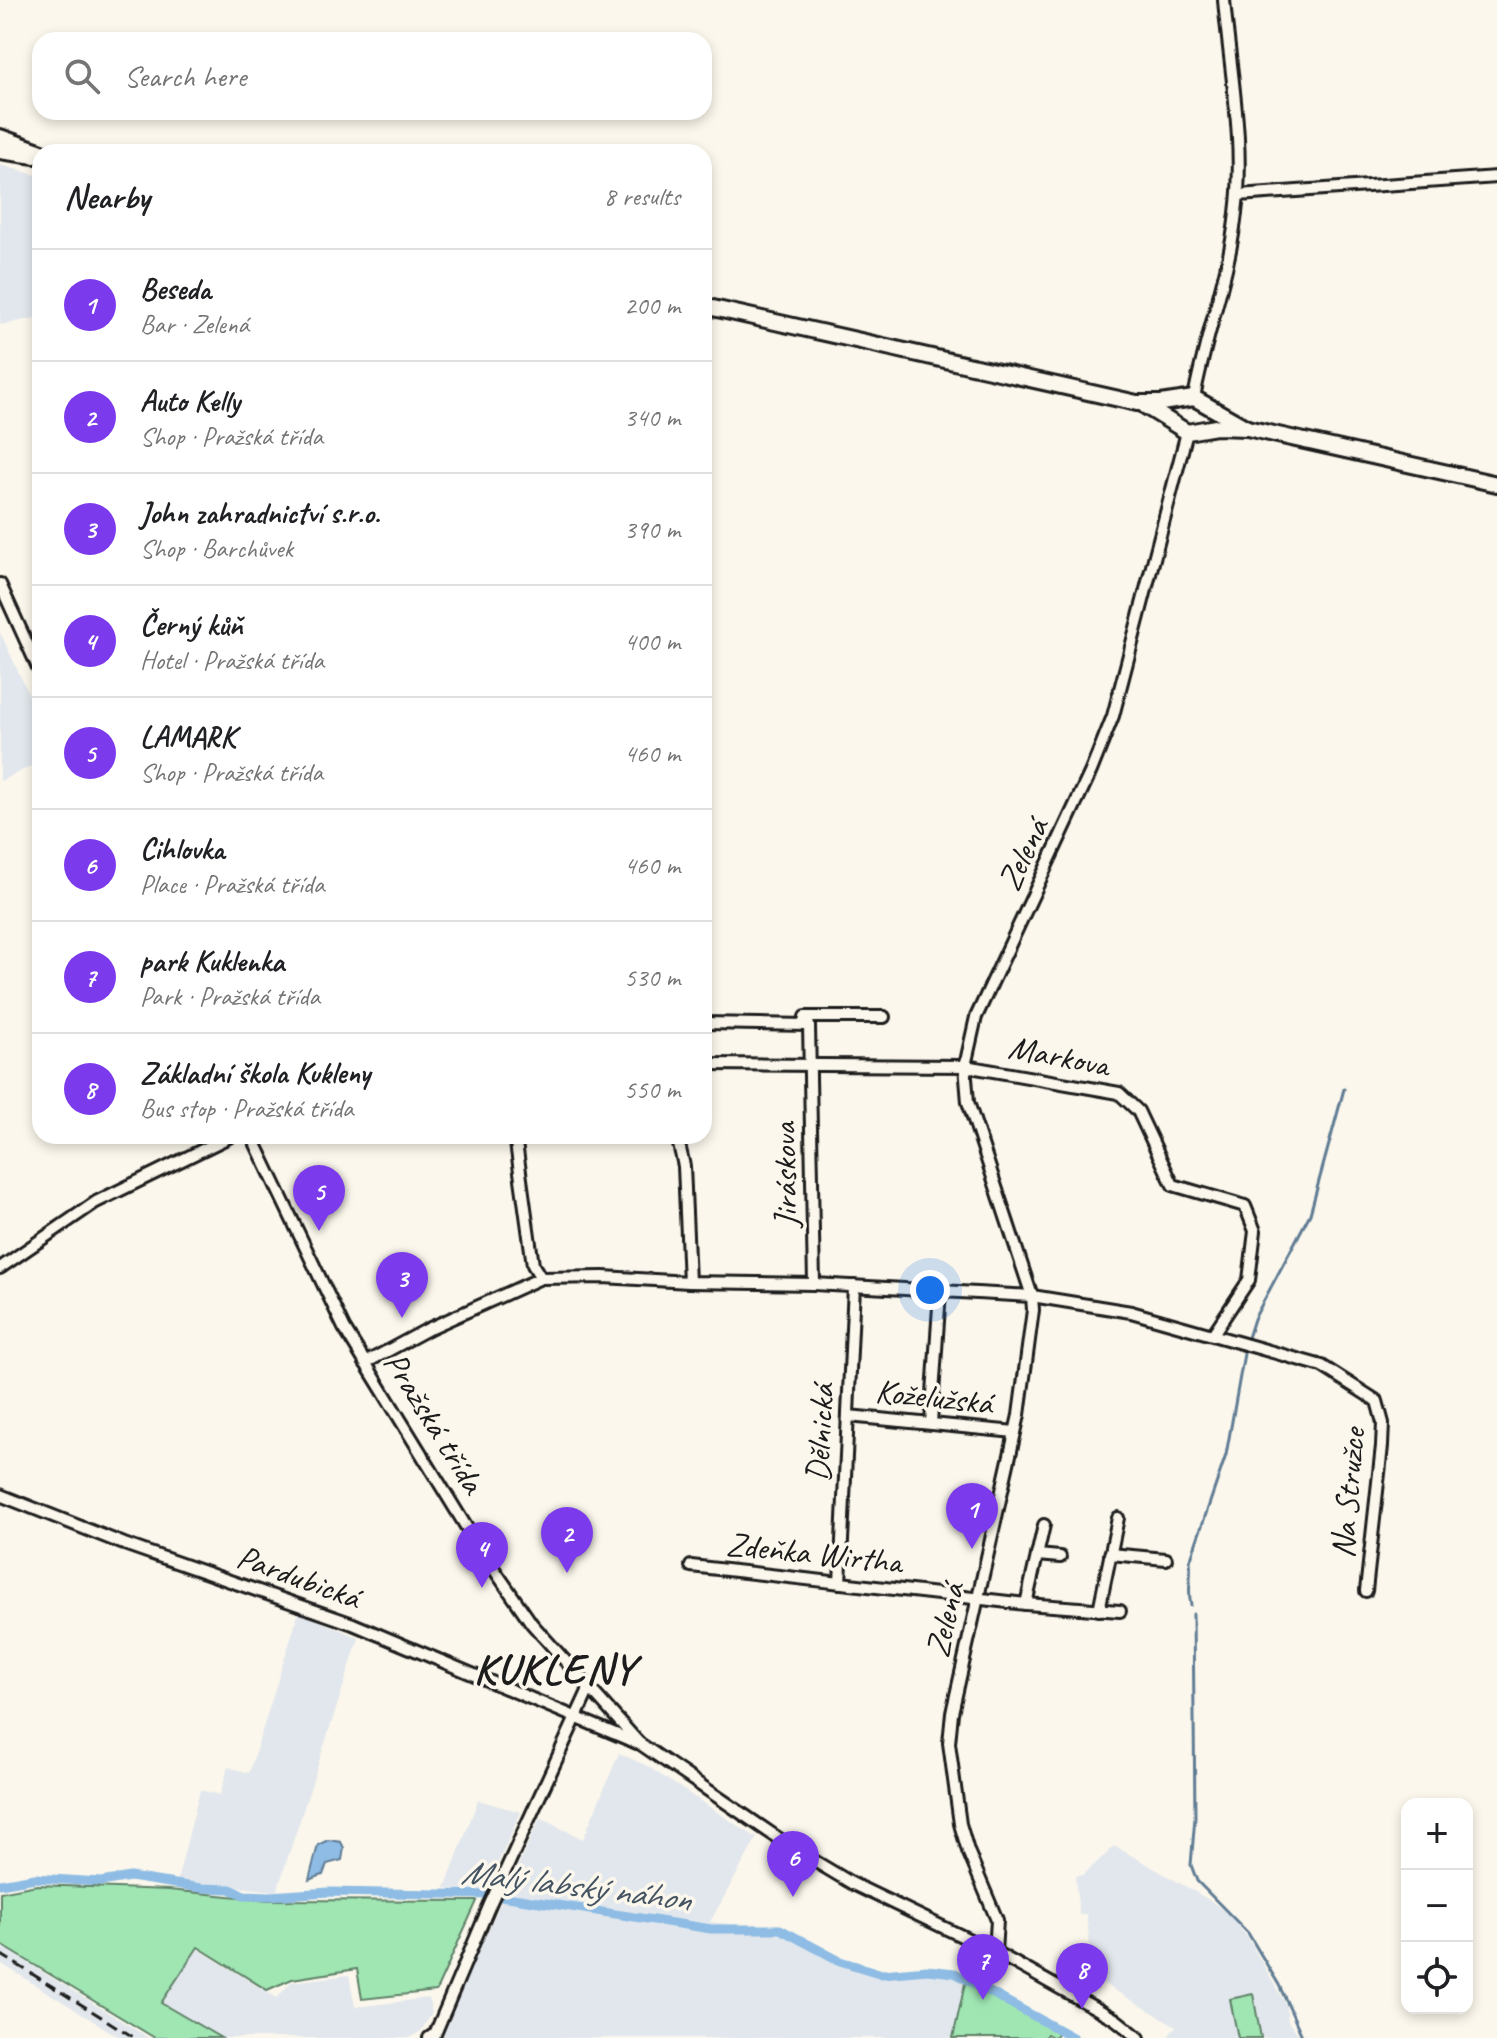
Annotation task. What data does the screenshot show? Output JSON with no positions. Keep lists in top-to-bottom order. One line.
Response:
{"streets":{"street":["Zelená","Markova","Jiráskova","Koželužská","Pražská třída","Dělnická","Na Stružce","Zdeňka Wirtha","Pardubická"]},"crossings":[["Zelená","Markova"],["Zelená","Koželužská"],["Zelená","Pražská třída"],["Zelená","Zdeňka Wirtha"],["Markova","Jiráskova"],["Markova","Na Stružce"],["Koželužská","Dělnická"],["Pražská třída","Pardubická"],["Dělnická","Zdeňka Wirtha"]],"districts":["KUKLENY"],"water":["Malý labský náhon"],"page":{"search":"Search here","heading":["Nearby","8 results"],"list":[{"mark":"1","name":"Beseda","note":"Bar · Zelená","value":"200 m"},{"mark":"2","name":"Auto Kelly","note":"Shop · Pražská třída","value":"340 m"},{"mark":"3","name":"John zahradnictví s.r.o.","note":"Shop · Barchůvek","value":"390 m"},{"mark":"4","name":"Černý kůň","note":"Hotel · Pražská třída","value":"400 m"},{"mark":"5","name":"LAMARK","note":"Shop · Pražská třída","value":"460 m"},{"mark":"6","name":"Cihlovka","note":"Place · Pražská třída","value":"460 m"},{"mark":"7","name":"park Kuklenka","note":"Park · Pražská třída","value":"530 m"},{"mark":"8","name":"Základní škola Kukleny","note":"Bus stop · Pražská třída","value":"550 m"}],"pins":["5","3","1","2","4","6","7","8"],"map_buttons":["+","−"]}}
